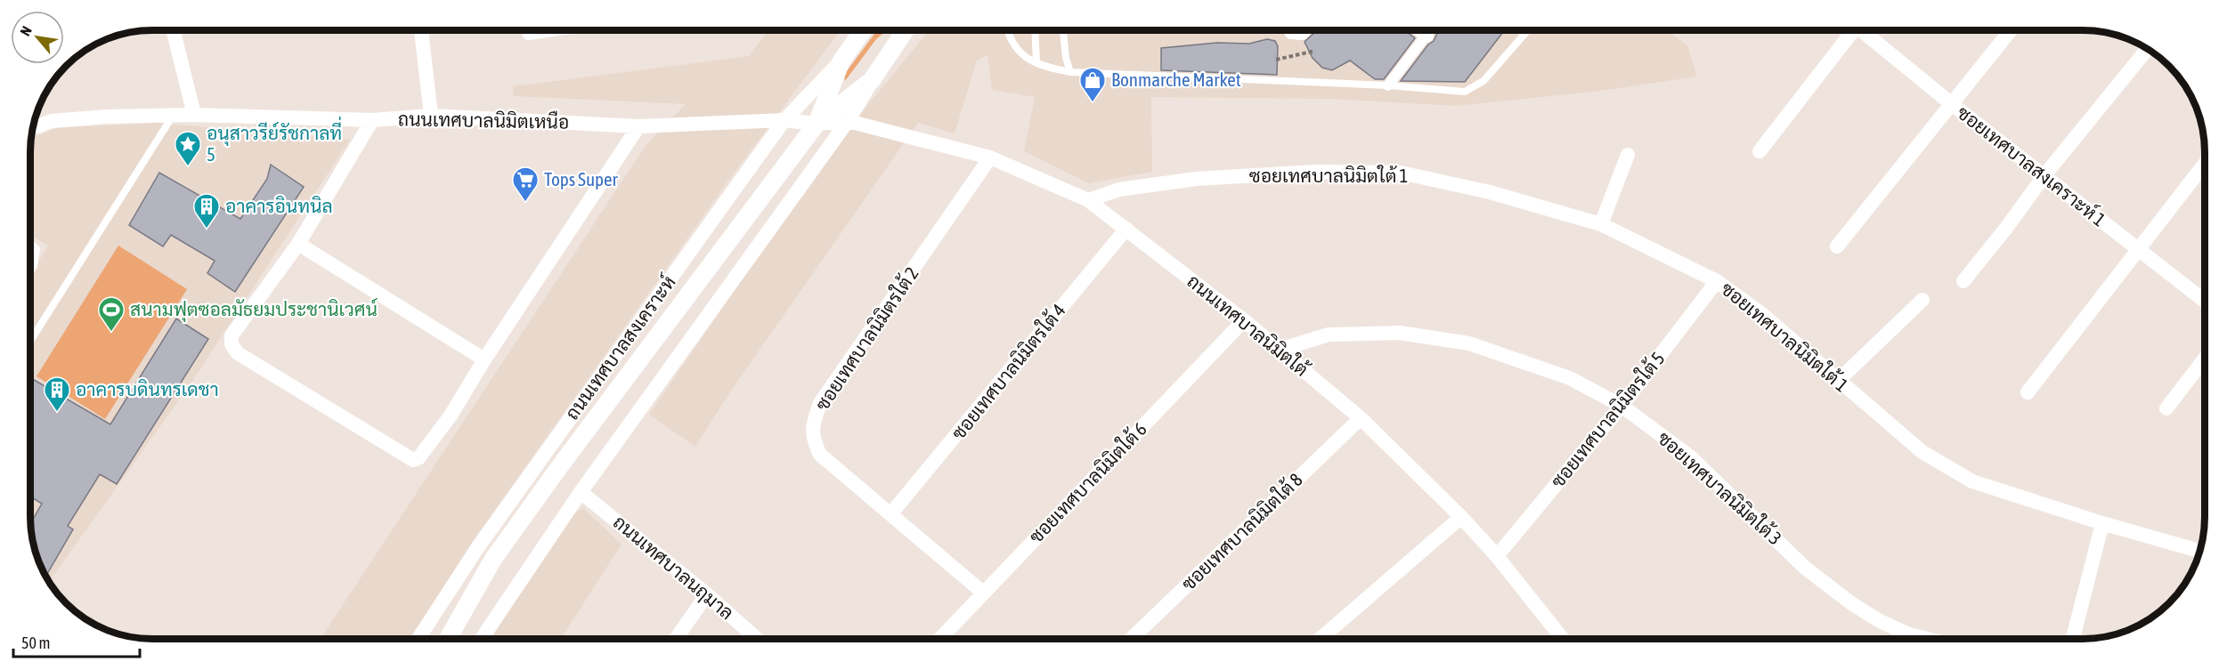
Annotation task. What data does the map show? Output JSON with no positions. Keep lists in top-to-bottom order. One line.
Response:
{"streets":{"street":["ถนนเทศบาลนิมิตเหนือ","ซอยเทศบาลสงเคราะห์ 1","ซอยเทศบาลนิมิตใต้ 1","ถนนเทศบาลนิมิตใต้","ซอยเทศบาลนิมิตรใต้ 2","ถนนเทศบาลสงเคราะห์","ซอยเทศบาลนิมิตรใต้ 4","ซอยเทศบาลนิมิตรใต้ 5","ซอยเทศบาลนิมิตใต้ 6","ซอยเทศบาลนิมิตใต้ 3","ซอยเทศบาลนิมิตใต้ 8","ถนนเทศบาลนฤมาล"]},"crossings":[["ถนนเทศบาลนิมิตเหนือ","ถนนเทศบาลนิมิตใต้"],["ถนนเทศบาลนิมิตเหนือ","ถนนเทศบาลสงเคราะห์"],["ซอยเทศบาลนิมิตใต้ 1","ถนนเทศบาลนิมิตใต้"],["ซอยเทศบาลนิมิตใต้ 1","ซอยเทศบาลนิมิตรใต้ 5"],["ถนนเทศบาลนิมิตใต้","ซอยเทศบาลนิมิตรใต้ 2"],["ถนนเทศบาลนิมิตใต้","ถนนเทศบาลสงเคราะห์"],["ถนนเทศบาลนิมิตใต้","ซอยเทศบาลนิมิตรใต้ 4"],["ถนนเทศบาลนิมิตใต้","ซอยเทศบาลนิมิตรใต้ 5"],["ถนนเทศบาลนิมิตใต้","ซอยเทศบาลนิมิตใต้ 6"],["ถนนเทศบาลนิมิตใต้","ซอยเทศบาลนิมิตใต้ 3"],["ถนนเทศบาลนิมิตใต้","ซอยเทศบาลนิมิตใต้ 8"],["ซอยเทศบาลนิมิตรใต้ 2","ซอยเทศบาลนิมิตรใต้ 4"],["ซอยเทศบาลนิมิตรใต้ 2","ซอยเทศบาลนิมิตใต้ 6"],["ถนนเทศบาลสงเคราะห์","ถนนเทศบาลนฤมาล"],["ซอยเทศบาลนิมิตรใต้ 5","ซอยเทศบาลนิมิตใต้ 3"]],"places":{"shop":["Bonmarche Market"],"place":["อนุสาวรีย์รัชกาลที่ 5"],"supermarket":["Tops Super"],"building":["อาคารอินทนิล","อาคารบดินทรเดชา"],"sports":["สนามฟุตซอลมัธยมประชานิเวศน์"]},"scale_bar":"50 m","north":"top left"}
